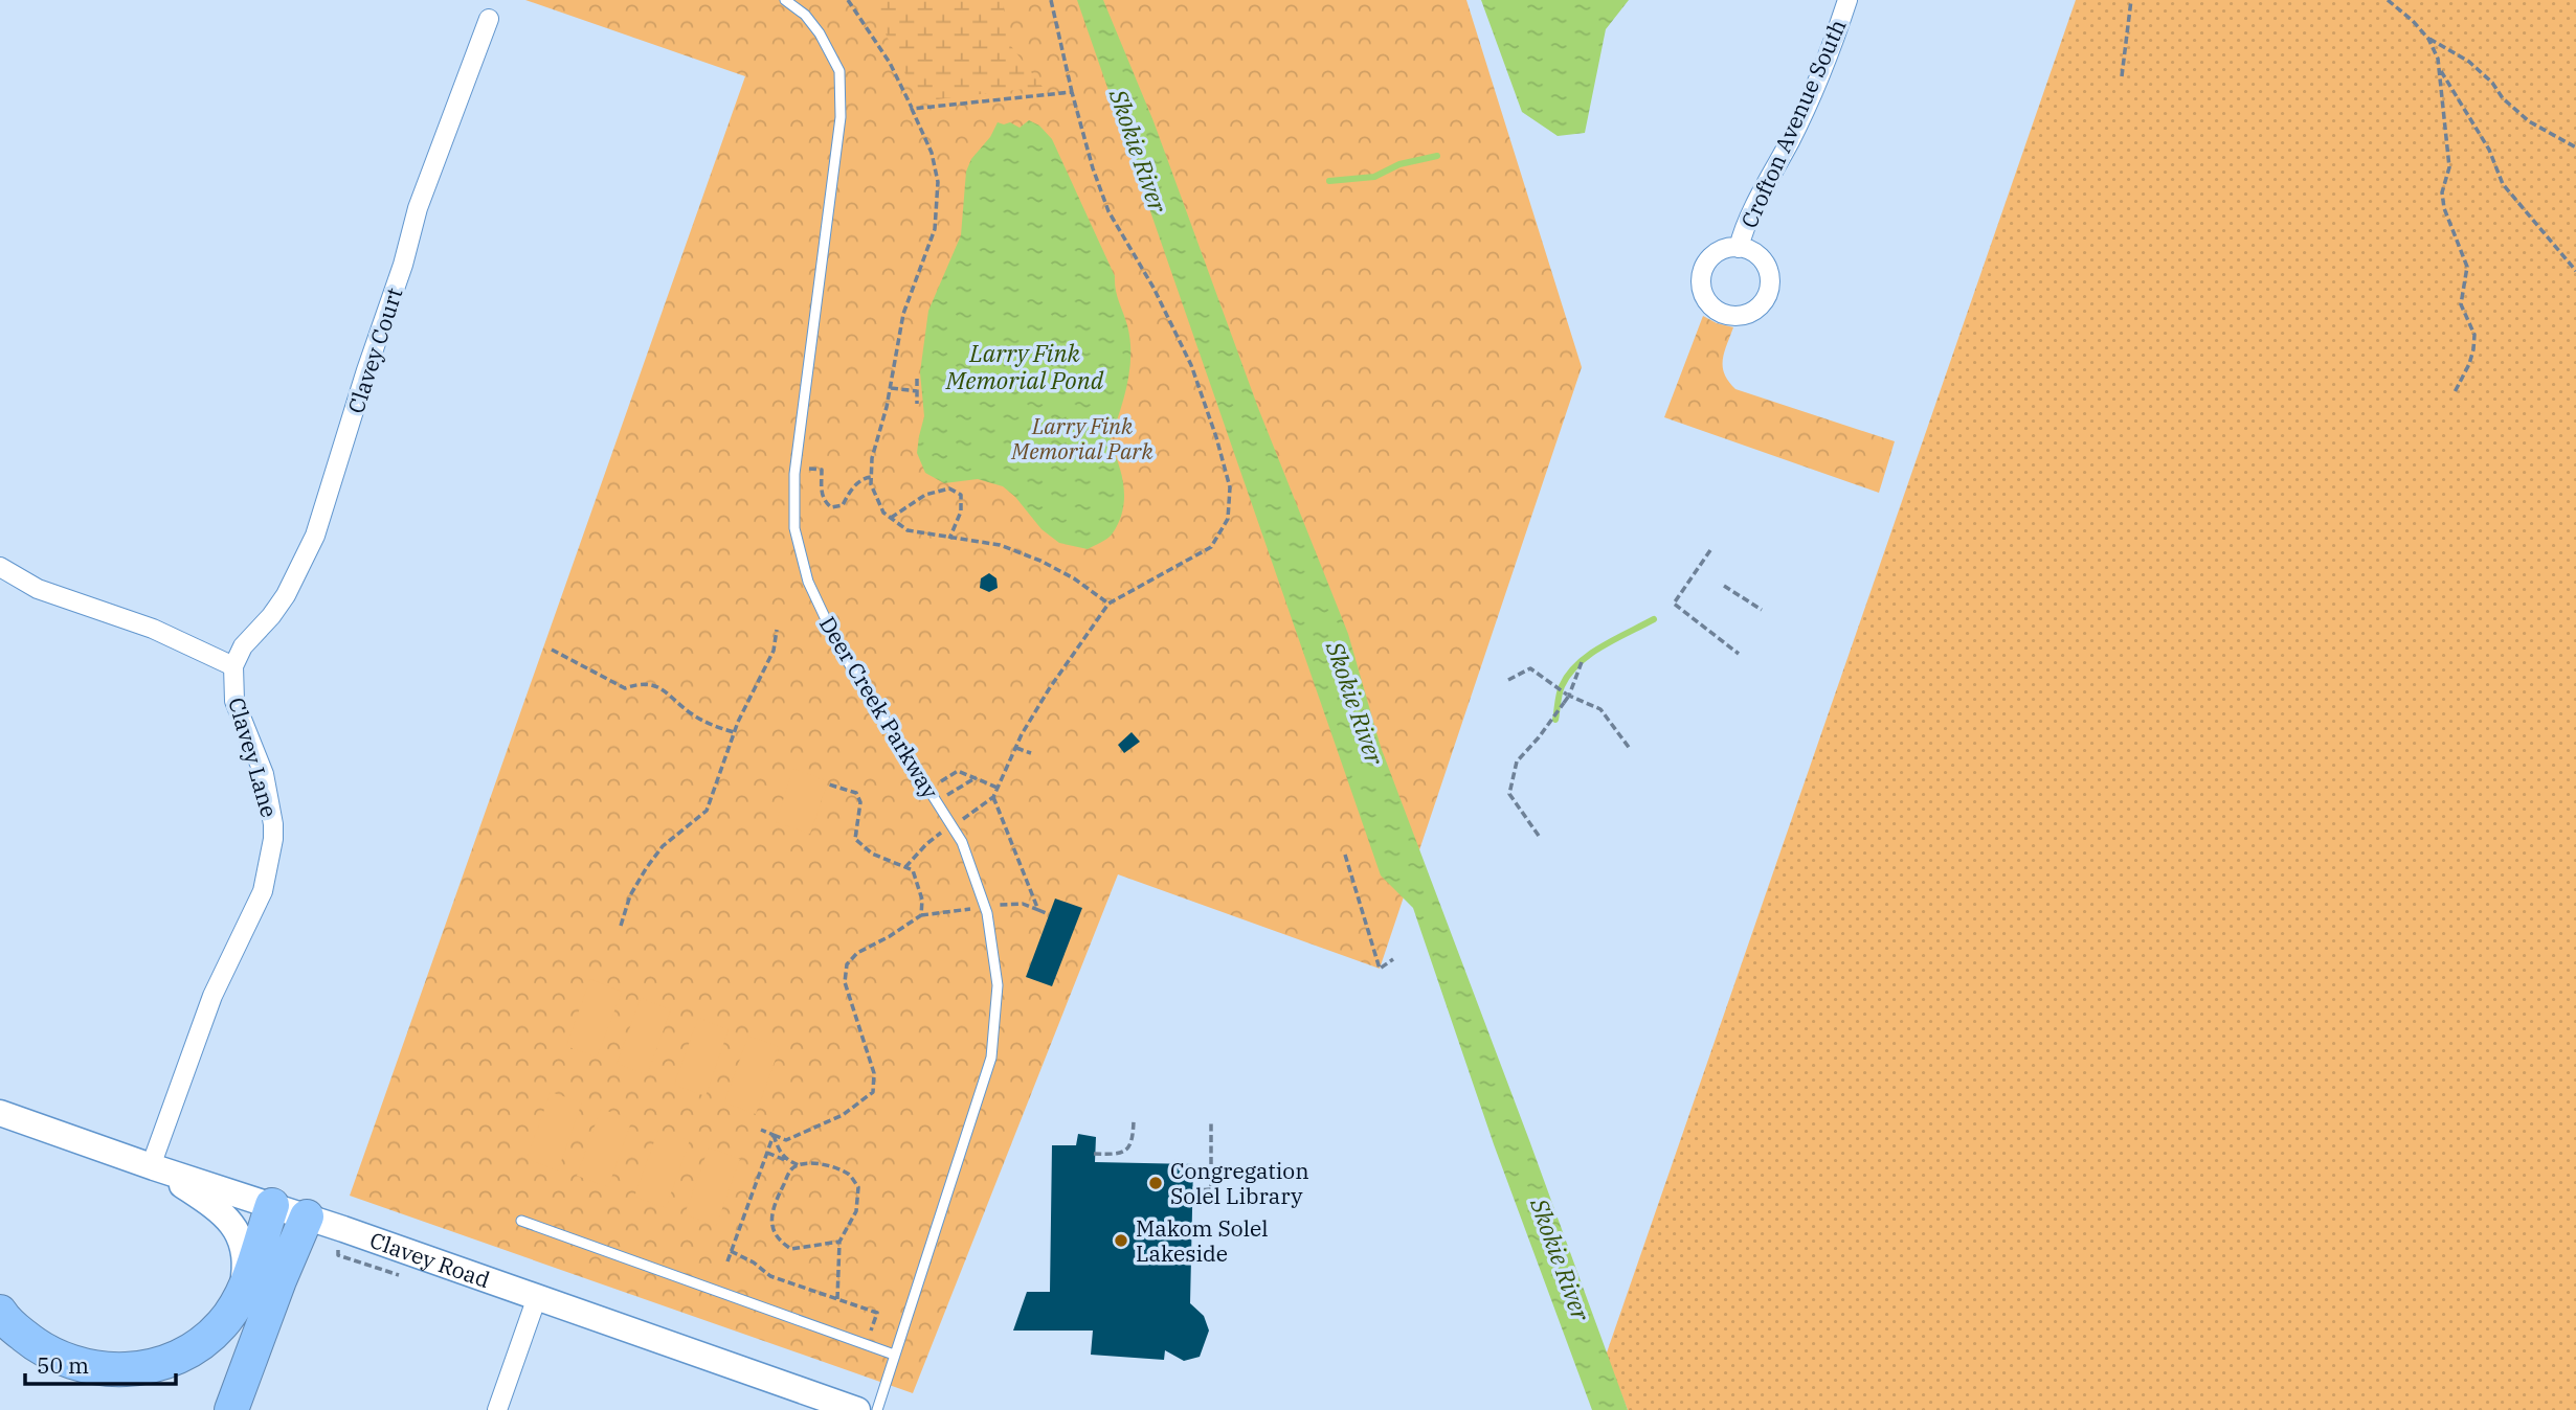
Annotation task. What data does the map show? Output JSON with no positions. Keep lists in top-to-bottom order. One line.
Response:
{"streets":{"main road":["Clavey Road"],"street":["Crofton Avenue South","Clavey Court","Clavey Lane"],"lane":["Deer Creek Parkway"]},"crossings":[["Clavey Court","Clavey Lane"],["Clavey Lane","Clavey Road"]],"water":["Skokie River","Larry Fink Memorial Pond"],"parks":["Larry Fink Memorial Park"],"places":["Congregation Solel Library","Makom Solel Lakeside"],"scale_bar":"50 m"}
